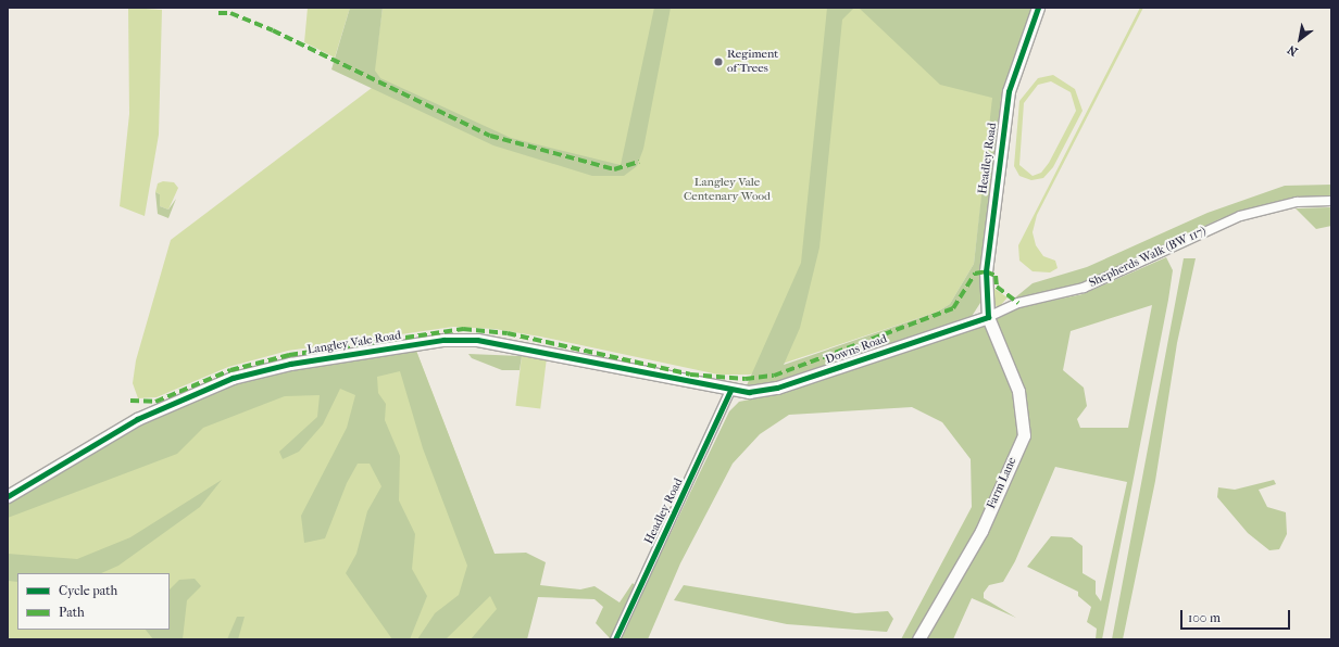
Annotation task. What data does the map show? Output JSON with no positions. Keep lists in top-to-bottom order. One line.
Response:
{"streets":{"street":["Headley Road","Shepherds Walk (BW 117)","Langley Vale Road","Downs Road","Farm Lane"]},"crossings":[["Headley Road","Shepherds Walk (BW 117)"],["Headley Road","Langley Vale Road"],["Headley Road","Downs Road"],["Headley Road","Farm Lane"],["Shepherds Walk (BW 117)","Downs Road"],["Shepherds Walk (BW 117)","Farm Lane"],["Langley Vale Road","Downs Road"],["Downs Road","Farm Lane"]],"parks":["Langley Vale Centenary Wood"],"places":["Regiment of Trees"],"legend":["Cycle path","Path"],"scale_bar":"100 m","north":"bottom left"}
